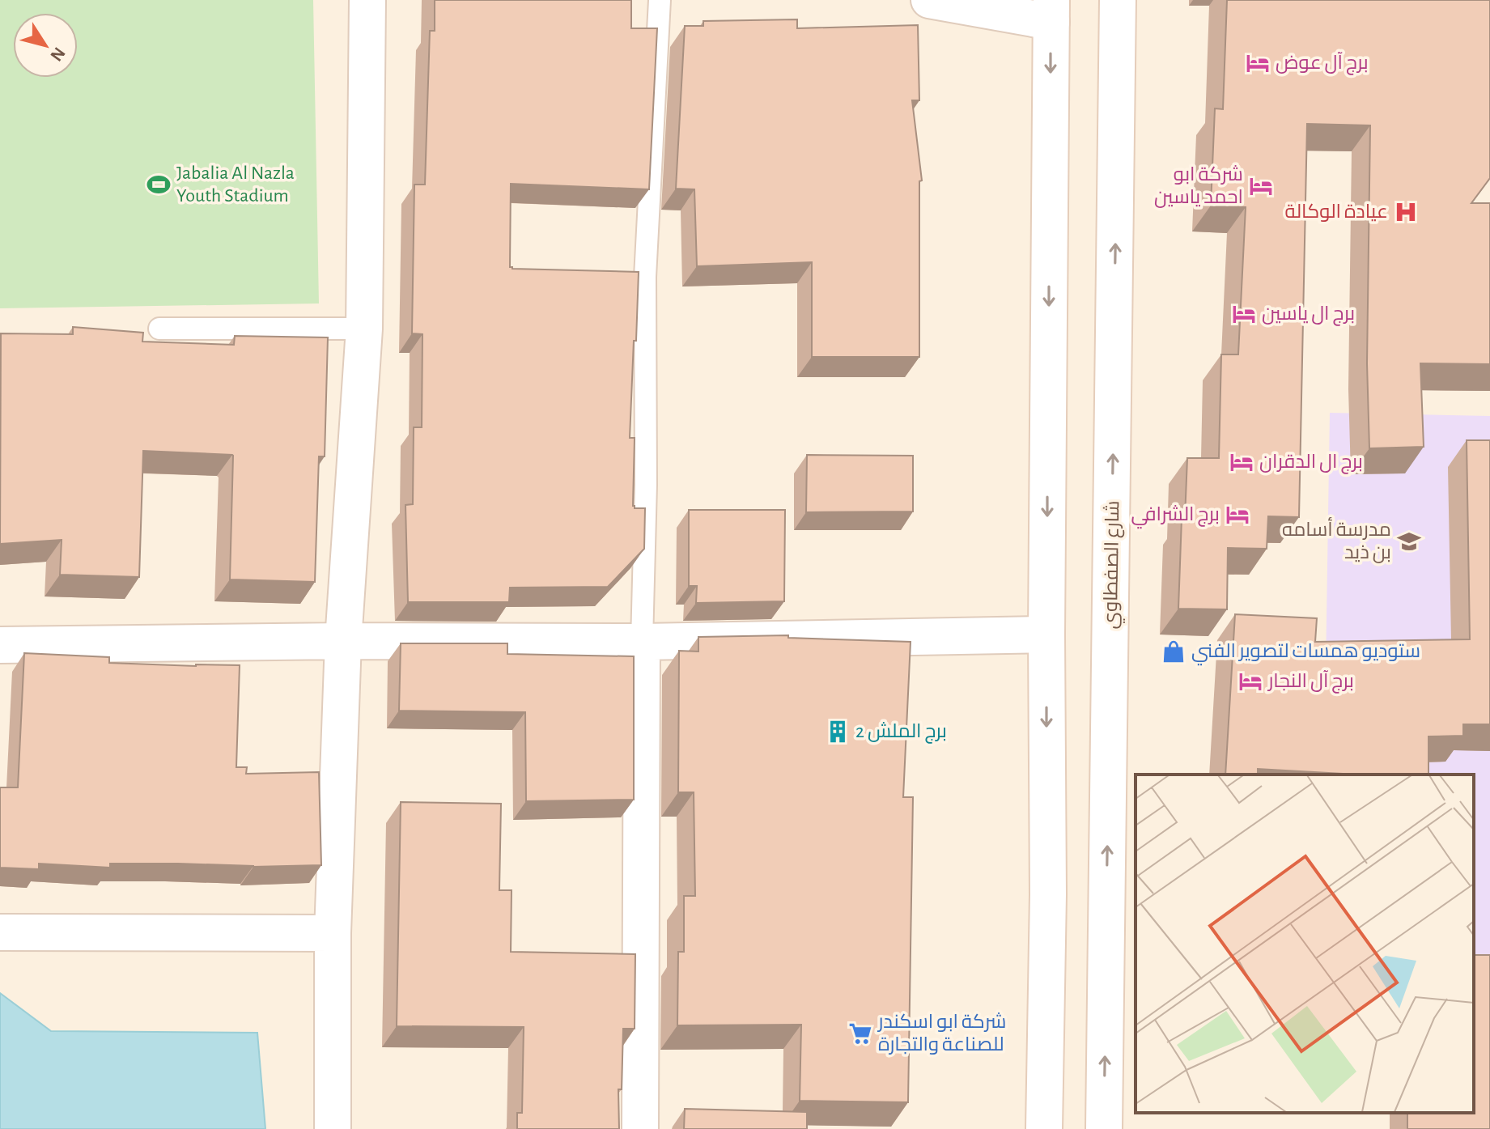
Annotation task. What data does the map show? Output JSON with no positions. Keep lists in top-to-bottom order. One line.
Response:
{"streets":{"street":["شارع الصفطاوي"]},"places":{"hotel":["برج آل عوض","شركة ابو احمد ياسين","برج ال ياسين","برج ال الدقران","برج الشرافي","برج آل النجار"],"sports":["Jabalia Al Nazla Youth Stadium"],"hospital":["عيادة الوكالة"],"school or university":["مدرسة أسامه بن ذيد"],"shop":["ستوديو همسات لتصوير الفني"],"building":["برج الملش 2"],"supermarket":["شركة ابو اسكندر للصناعة والتجارة"]},"north":"bottom right"}
